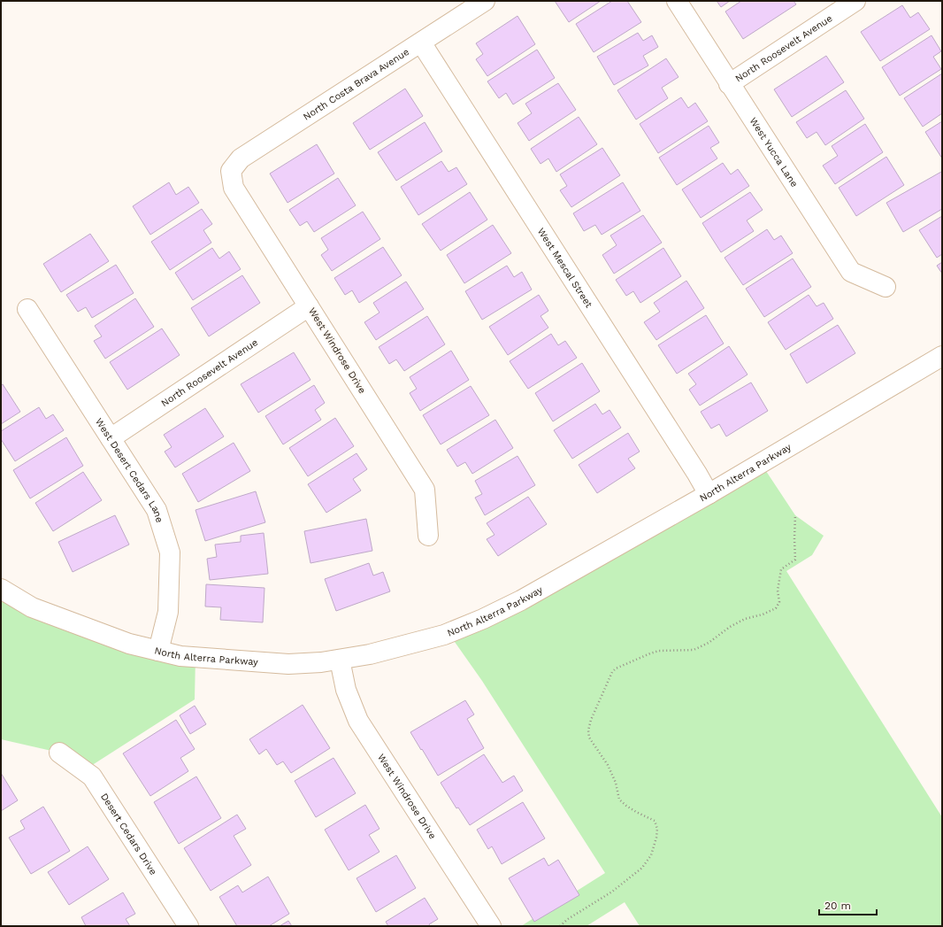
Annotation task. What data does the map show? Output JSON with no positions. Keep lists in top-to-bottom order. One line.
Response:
{"streets":{"street":["North Roosevelt Avenue","North Costa Brava Avenue","West Yucca Lane","West Mescal Street","West Windrose Drive","West Desert Cedars Lane","North Alterra Parkway","Desert Cedars Drive"]},"crossings":[["North Roosevelt Avenue","West Yucca Lane"],["North Roosevelt Avenue","West Windrose Drive"],["North Roosevelt Avenue","West Desert Cedars Lane"],["North Costa Brava Avenue","West Mescal Street"],["North Costa Brava Avenue","West Windrose Drive"],["West Mescal Street","North Alterra Parkway"],["West Windrose Drive","North Alterra Parkway"],["West Desert Cedars Lane","North Alterra Parkway"]],"scale_bar":"20 m"}
